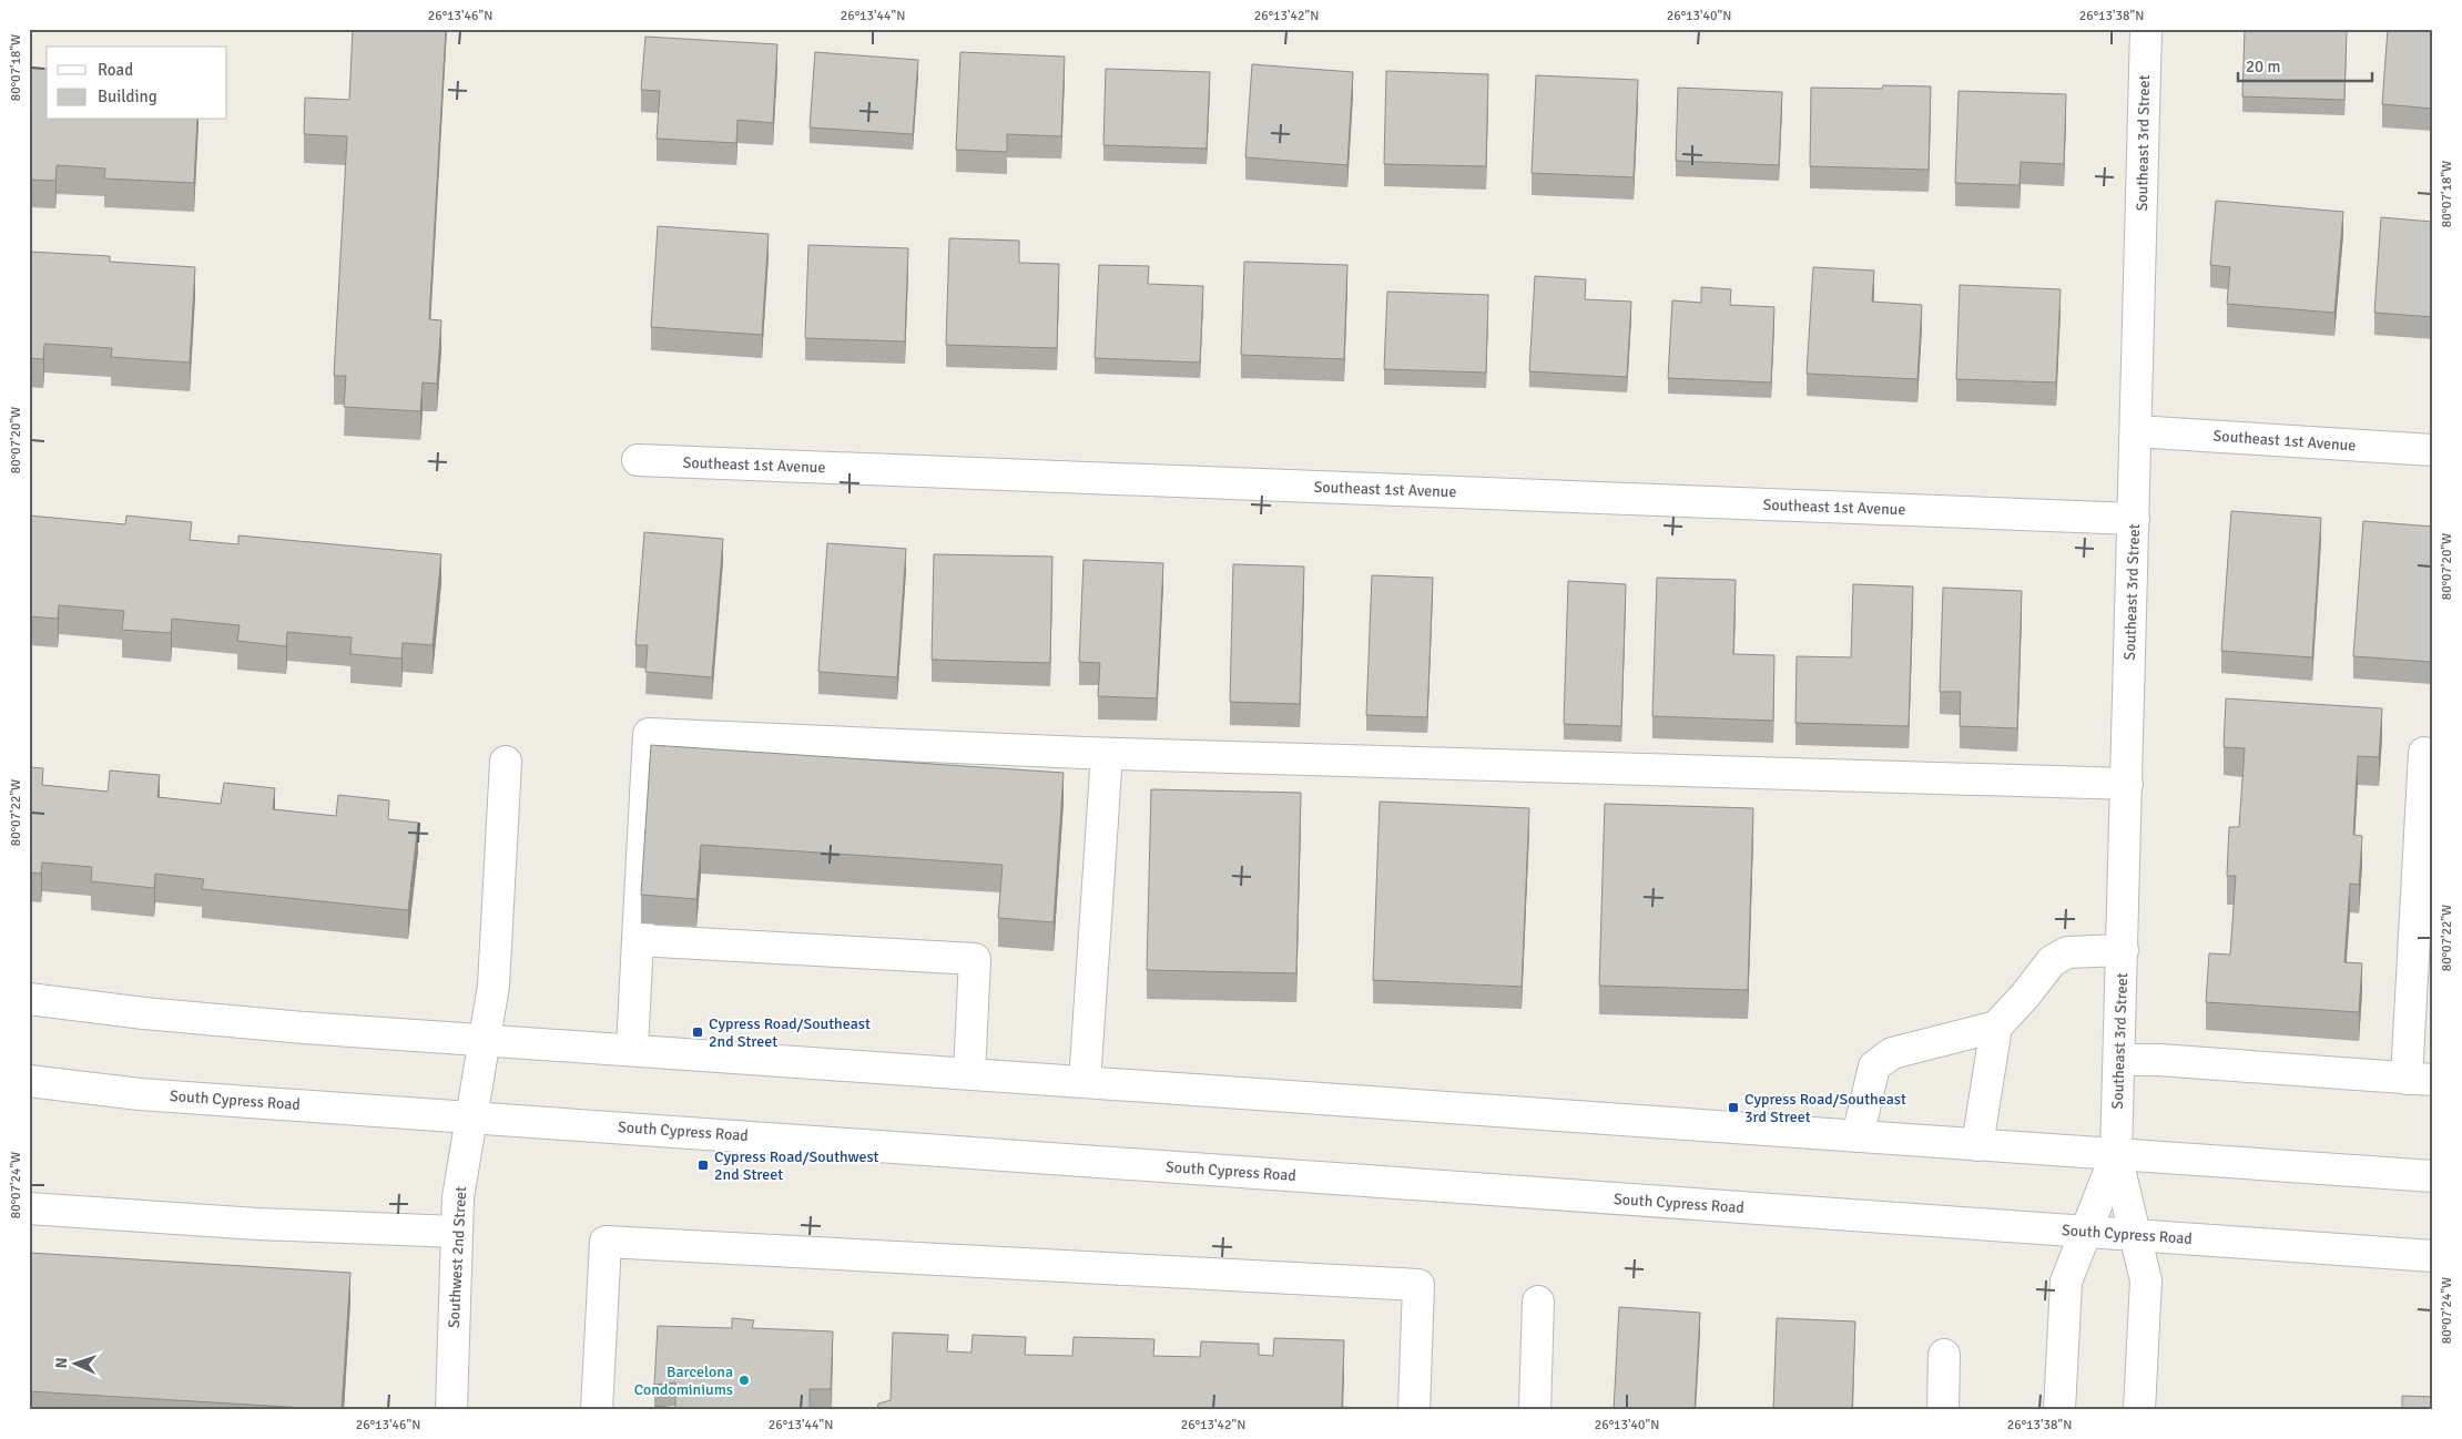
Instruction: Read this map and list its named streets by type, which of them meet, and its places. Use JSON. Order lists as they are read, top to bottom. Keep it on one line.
{"streets":{"street":["Southeast 3rd Street","Southeast 1st Avenue","South Cypress Road","Southwest 2nd Street"]},"crossings":[["Southeast 3rd Street","Southeast 1st Avenue"],["South Cypress Road","Southwest 2nd Street"]],"places":{"transit":["Cypress Road/Southeast 2nd Street","Cypress Road/Southeast 3rd Street","Cypress Road/Southwest 2nd Street"],"other":["Barcelona Condominiums"]},"legend":["Road","Building"],"scale_bar":"20 m","north":"left","coordinates":["26°13'46\"N","26°13'44\"N","26°13'42\"N","26°13'40\"N","26°13'38\"N","80°07'18\"W","80°07'20\"W","80°07'22\"W","80°07'24\"W"]}
